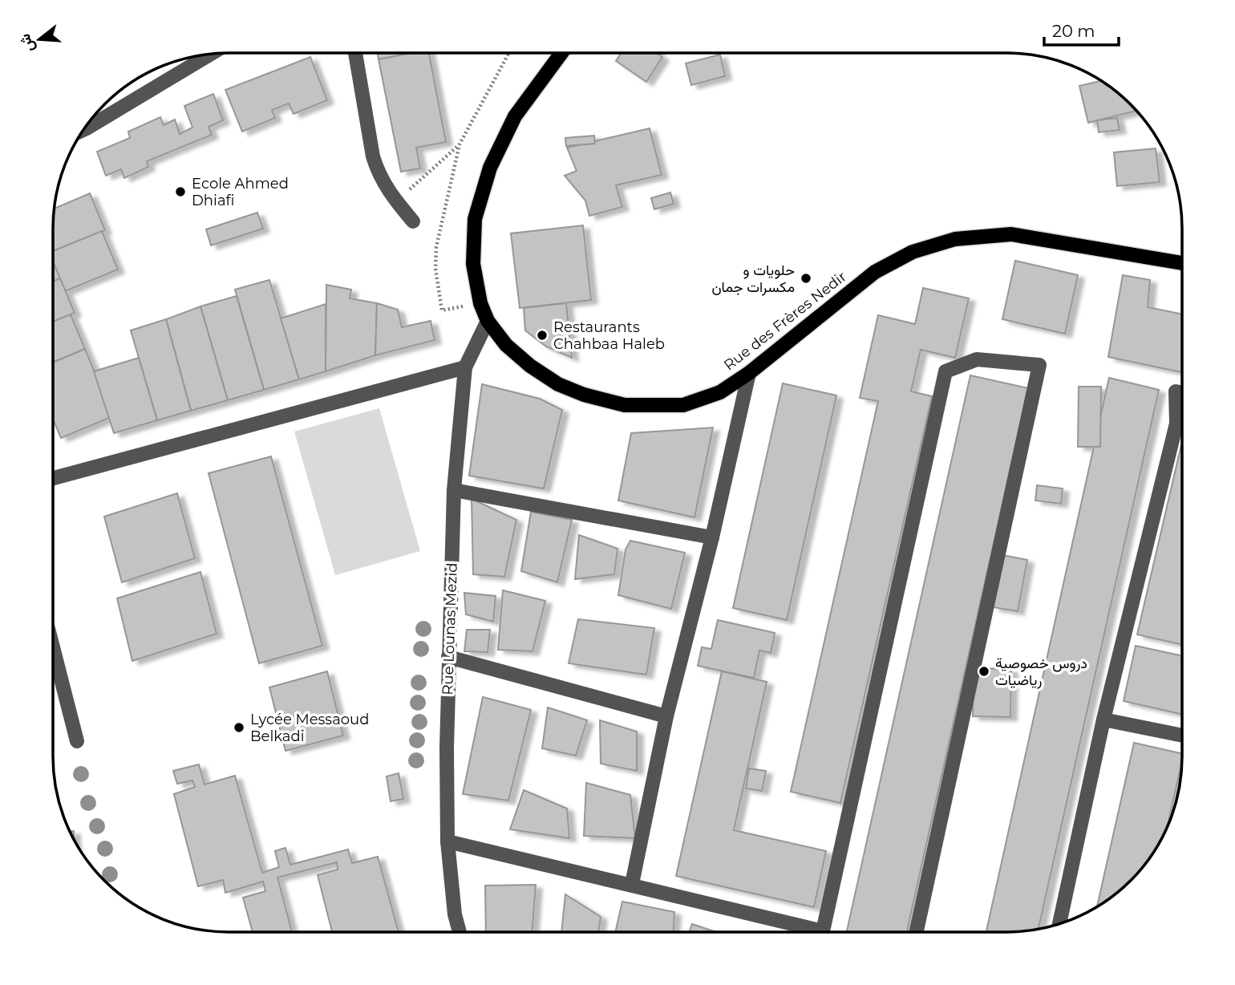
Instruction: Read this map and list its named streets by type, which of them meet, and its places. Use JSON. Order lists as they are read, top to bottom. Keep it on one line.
{"streets":{"main road":["Rue des Frères Nedir"],"street":["Rue Lounas Mezid"]},"crossings":[["Rue des Frères Nedir","Rue Lounas Mezid"]],"places":["Ecole Ahmed Dhiafi","حلويات و مكسرات جمان","Restaurants Chahbaa Haleb","دروس خصوصية رياضيات","Lycée Messaoud Belkadi"],"scale_bar":"20 m","north":"left"}
